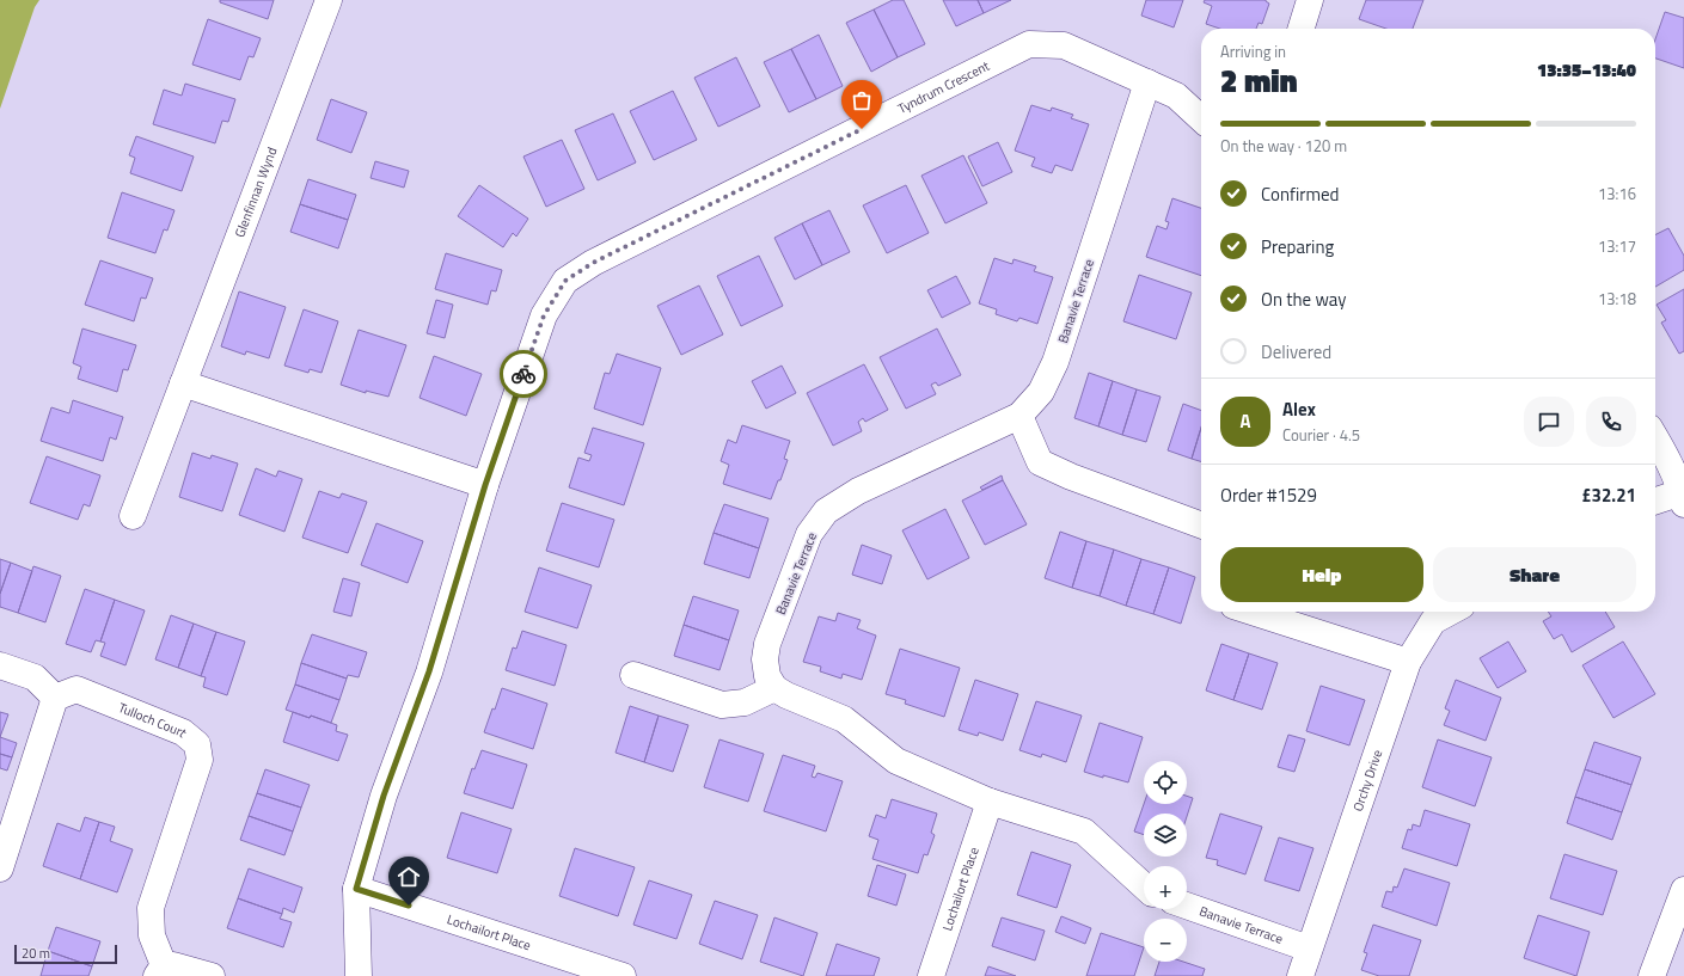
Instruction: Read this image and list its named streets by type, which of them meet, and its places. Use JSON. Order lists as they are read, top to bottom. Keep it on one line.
{"streets":{"street":["Tyndrum Crescent","Glenfinnan Wynd","Banavie Terrace","Tulloch Court","Orchy Drive","Lochailort Place"]},"crossings":[["Tyndrum Crescent","Banavie Terrace"],["Tyndrum Crescent","Lochailort Place"],["Banavie Terrace","Orchy Drive"]],"scale_bar":"20 m","page":{"heading":["2 min","Arriving in","13:35–13:40"],"panel":["Alex","Courier · 4.5","Order #1529","£32.21"],"bar":"On the way · 120 m","list":[["Confirmed","13:16"],["Preparing","13:17"],["On the way","13:18"],"Delivered"],"round":"A","buttons":["Help","Share"],"map_buttons":["+","−"],"scale":"20 m"}}
